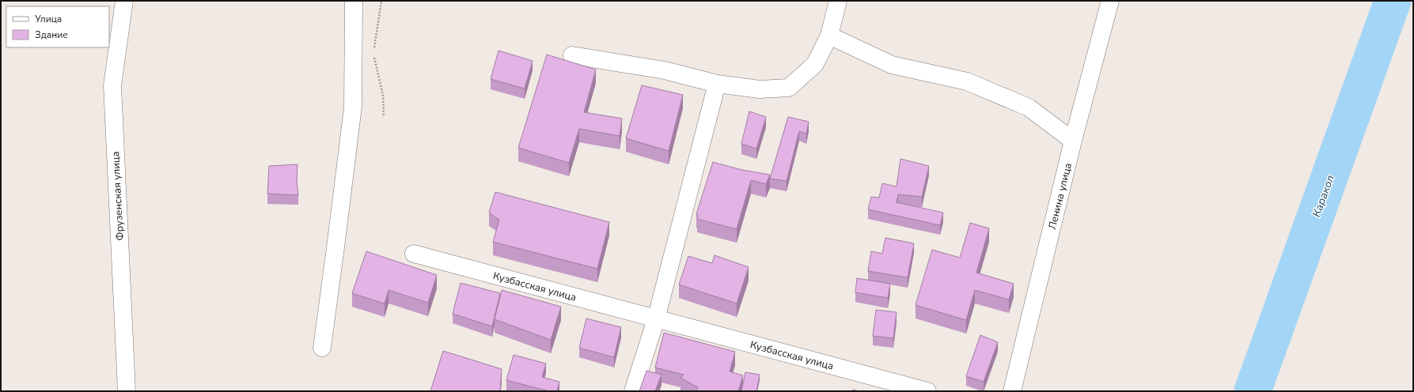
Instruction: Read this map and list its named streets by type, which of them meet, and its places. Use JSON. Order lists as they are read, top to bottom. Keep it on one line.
{"streets":{"street":["Фрузенская улица","Ленина улица","Кузбасская улица"]},"water":["Каракол"],"legend":["Улица","Здание"]}
